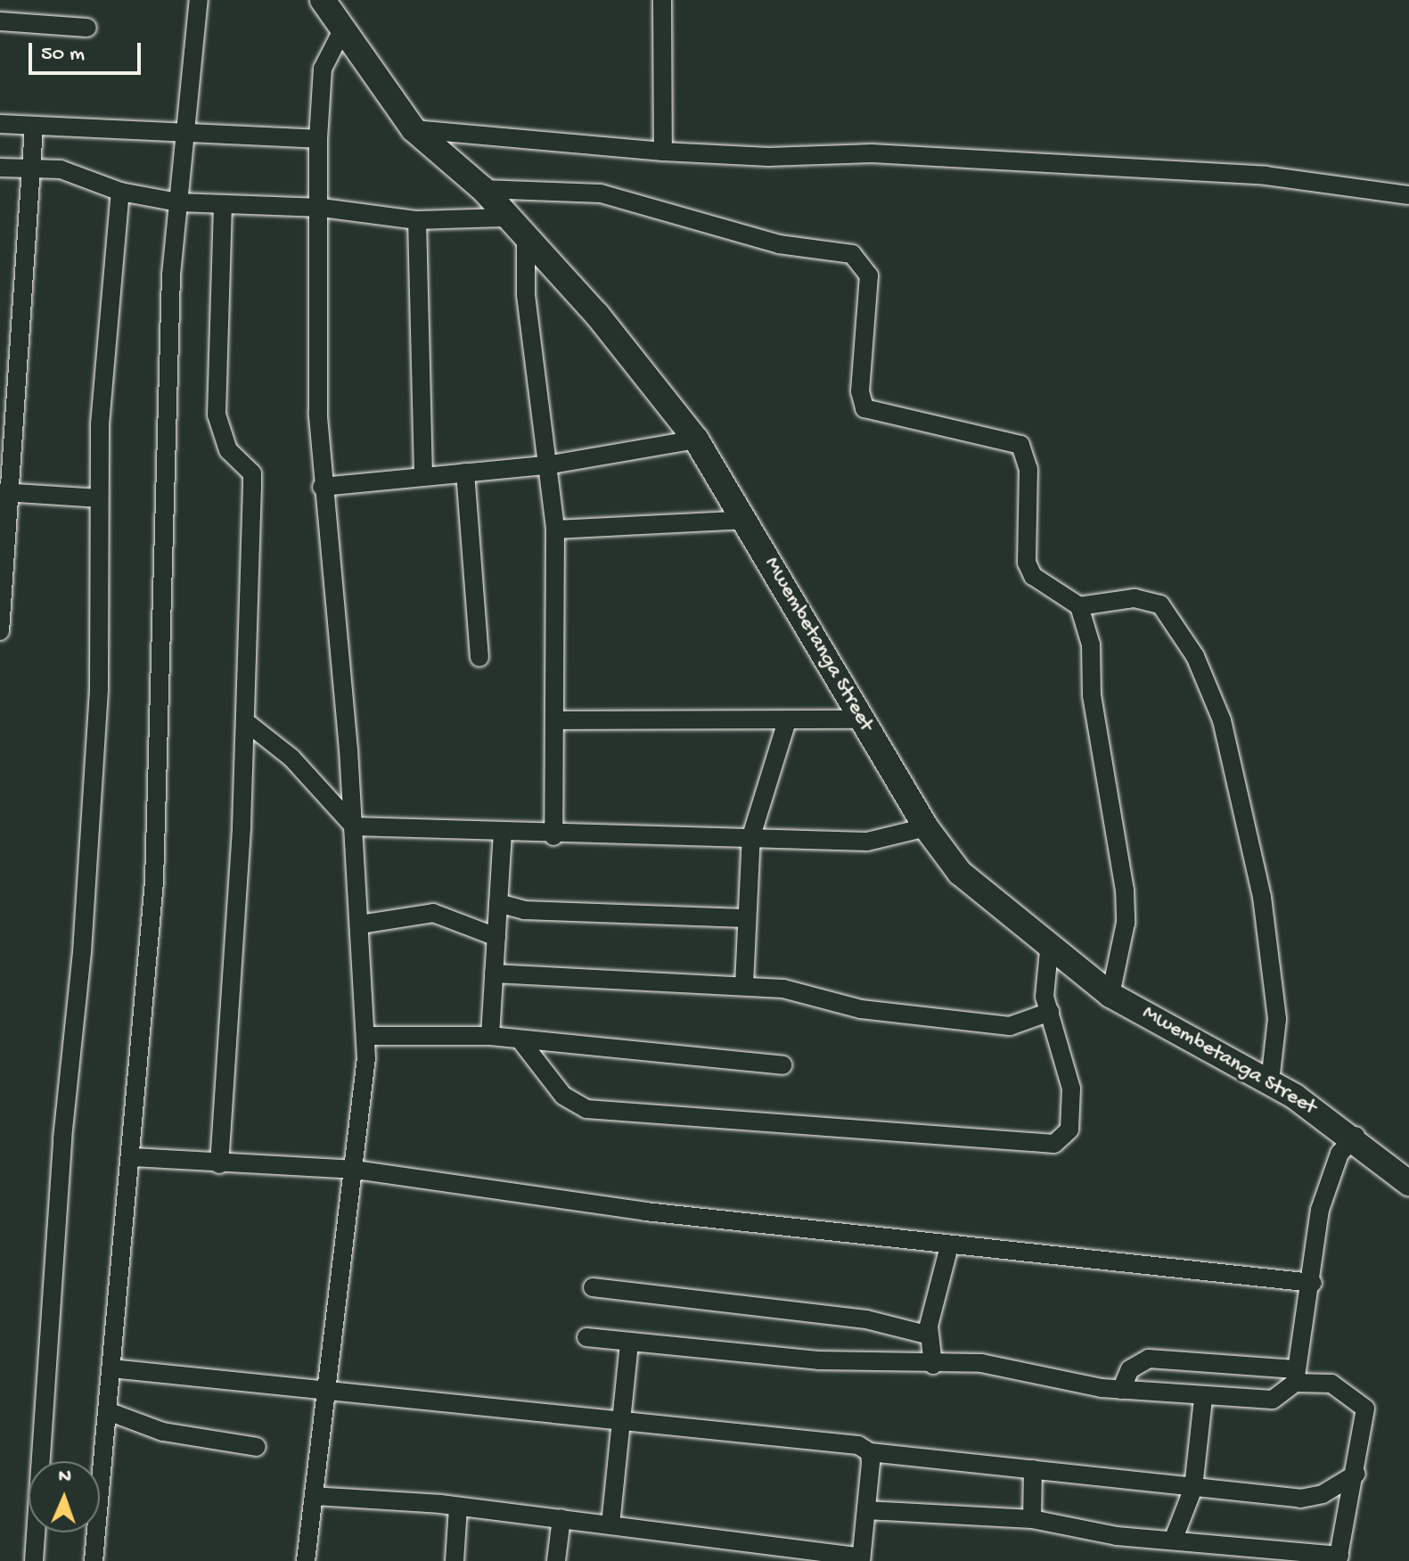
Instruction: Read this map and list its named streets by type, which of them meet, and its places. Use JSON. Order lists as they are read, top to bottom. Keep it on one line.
{"streets":{"street":["Mwembetanga Street"]},"scale_bar":"50 m","north":"top"}
